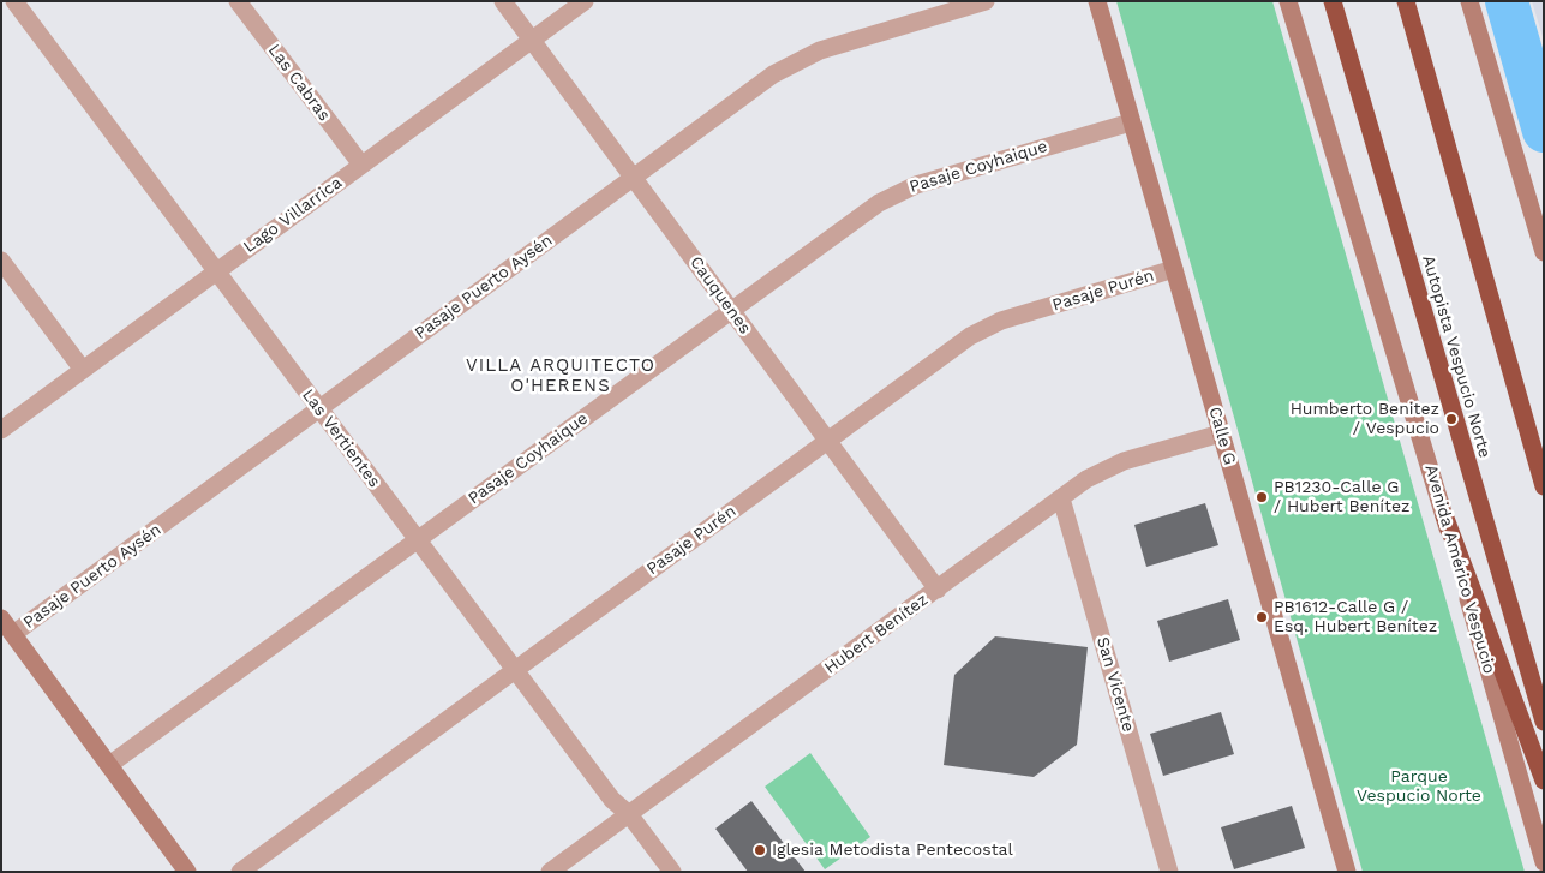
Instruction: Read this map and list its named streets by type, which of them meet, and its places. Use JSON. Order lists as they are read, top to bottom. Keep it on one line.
{"streets":{"highway":["Autopista Vespucio Norte"],"main road":["Calle G","Avenida Américo Vespucio"],"street":["Las Cabras","Pasaje Coyhaique","Lago Villarrica","Pasaje Puerto Aysén","Pasaje Purén","Cauquenes","Las Vertientes","Hubert Benítez","San Vicente"]},"crossings":[["Las Cabras","Lago Villarrica"],["Pasaje Coyhaique","Cauquenes"],["Pasaje Coyhaique","Calle G"],["Pasaje Coyhaique","Las Vertientes"],["Lago Villarrica","Cauquenes"],["Lago Villarrica","Las Vertientes"],["Pasaje Puerto Aysén","Cauquenes"],["Pasaje Puerto Aysén","Las Vertientes"],["Pasaje Purén","Cauquenes"],["Pasaje Purén","Calle G"],["Pasaje Purén","Las Vertientes"],["Cauquenes","Hubert Benítez"],["Calle G","Hubert Benítez"],["Las Vertientes","Hubert Benítez"],["Hubert Benítez","San Vicente"]],"districts":["VILLA ARQUITECTO O'HERENS"],"parks":["Parque Vespucio Norte"],"places":["Humberto Benitez / Vespucio","PB1230-Calle G / Hubert Benítez","PB1612-Calle G / Esq. Hubert Benítez","Iglesia Metodista Pentecostal"]}
